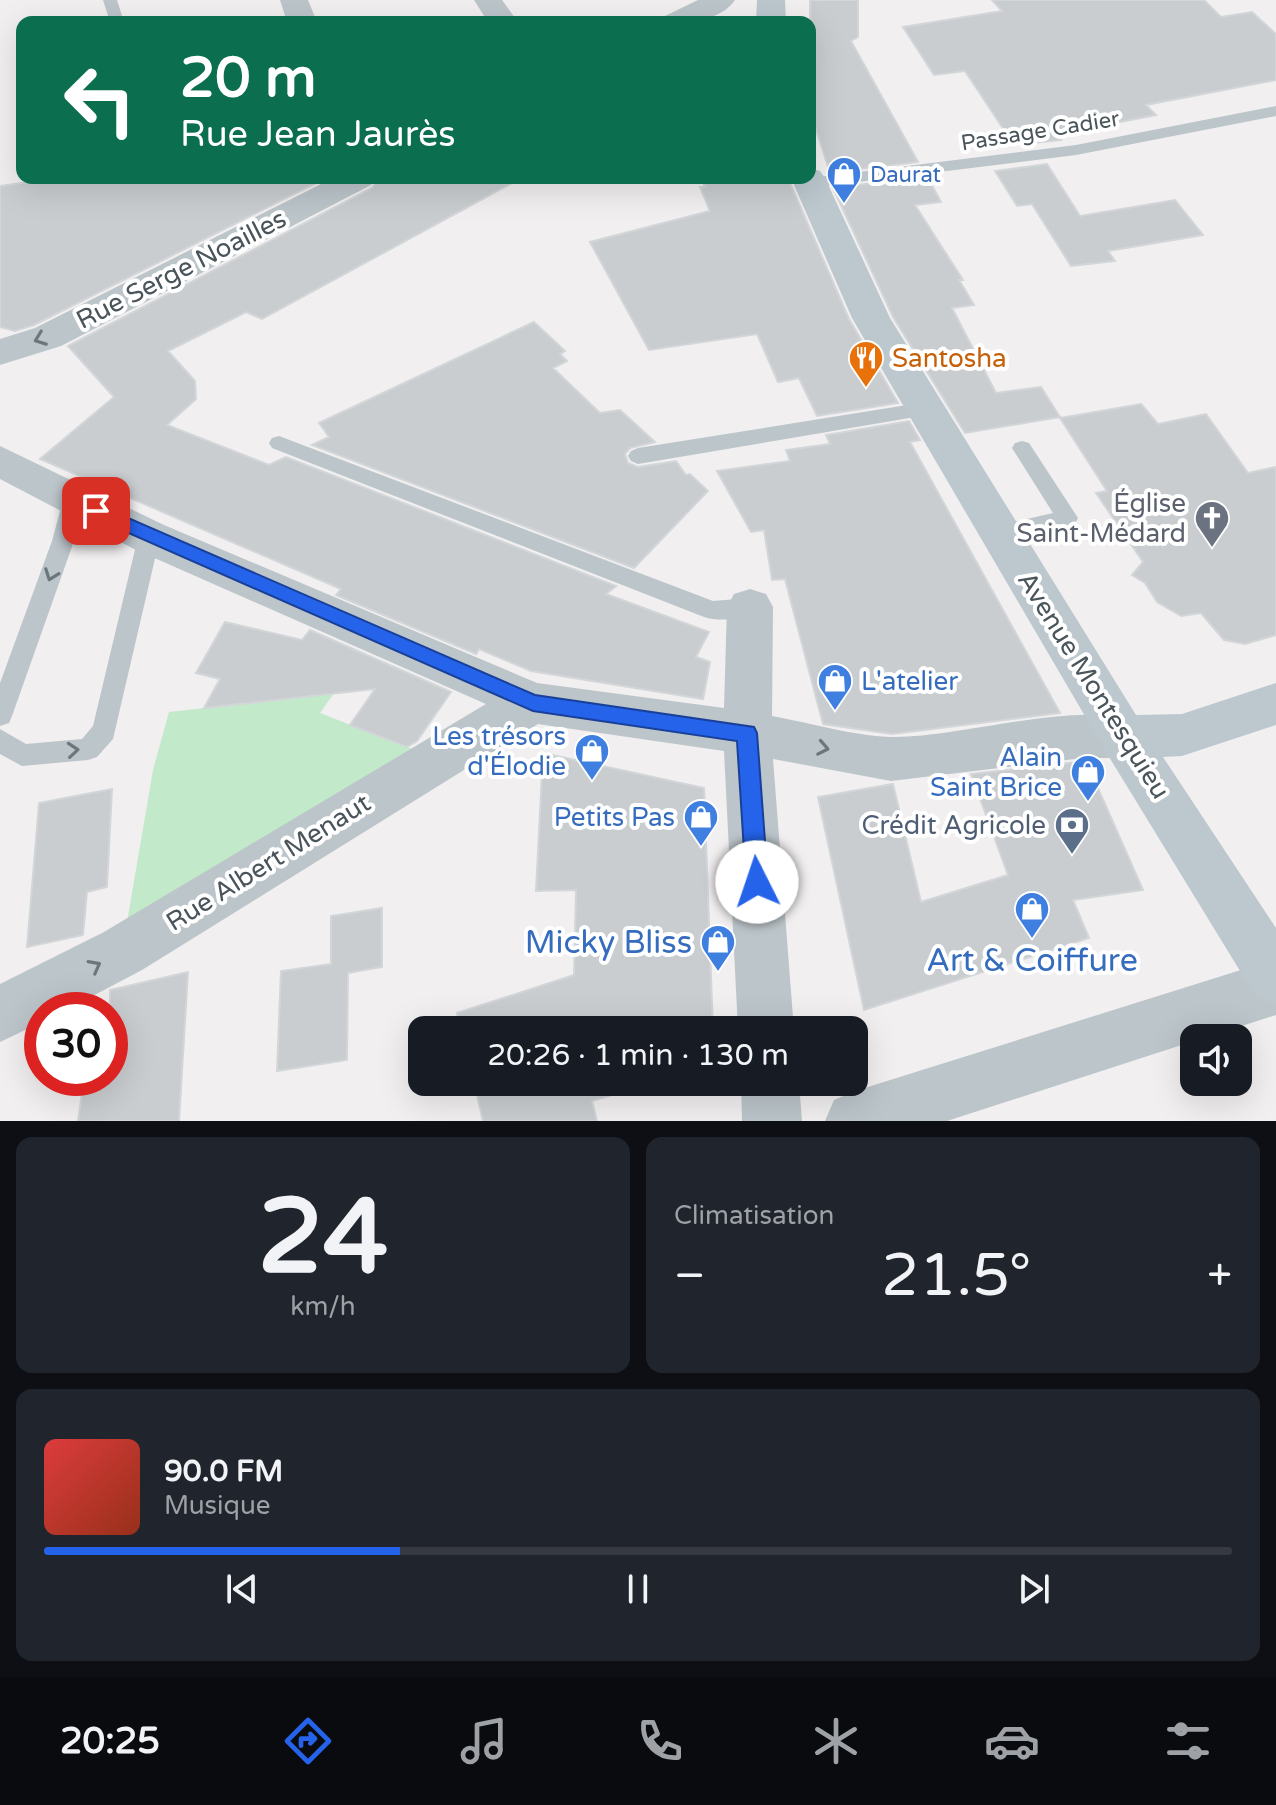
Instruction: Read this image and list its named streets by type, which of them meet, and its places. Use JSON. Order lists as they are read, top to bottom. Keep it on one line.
{"streets":{"main road":["Avenue Montesquieu"],"street":["Rue Serge Noailles","Rue Albert Menaut"],"lane":["Passage Cadier"]},"one_way":["Rue Serge Noailles","Rue Albert Menaut"],"places":{"shop":["Daurat","L'atelier","Les trésors d'Élodie","Alain Saint Brice","Petits Pas","Art & Coiffure","Micky Bliss"],"restaurant":["Santosha"],"church":["Église Saint-Médard"],"bank":["Crédit Agricole"]},"page":{"turn":["20 m","Rue Jean Jaurès"],"limit":"30","trip":"20:26 · 1 min · 130 m","tile":[["24","km/h"],"Climatisation"],"heat":["−","21.5°","+"],"song":["90.0 FM","Musique"],"tabs":"20:25"}}
